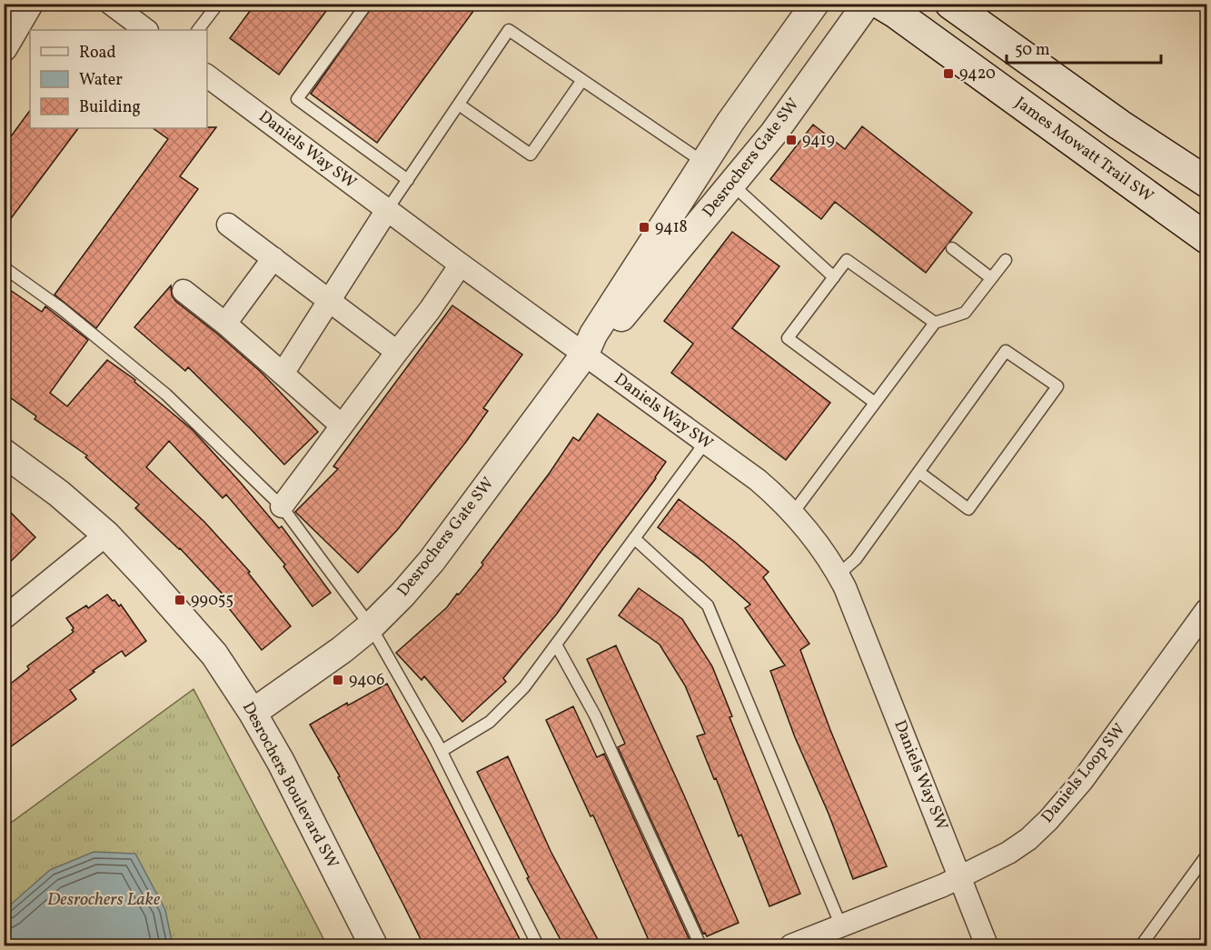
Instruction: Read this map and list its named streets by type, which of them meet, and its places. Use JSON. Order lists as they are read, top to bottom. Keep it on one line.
{"streets":{"main road":["James Mowatt Trail SW"],"street":["Daniels Way SW","Desrochers Gate SW","Daniels Loop SW","Desrochers Boulevard SW"]},"crossings":[["Daniels Way SW","Desrochers Gate SW"],["Daniels Way SW","Daniels Loop SW"],["Desrochers Gate SW","Desrochers Boulevard SW"]],"water":["Desrochers Lake"],"places":{"transit":["9420","9419","9418","99055","9406"]},"legend":["Road","Water","Building"],"scale_bar":"50 m"}
